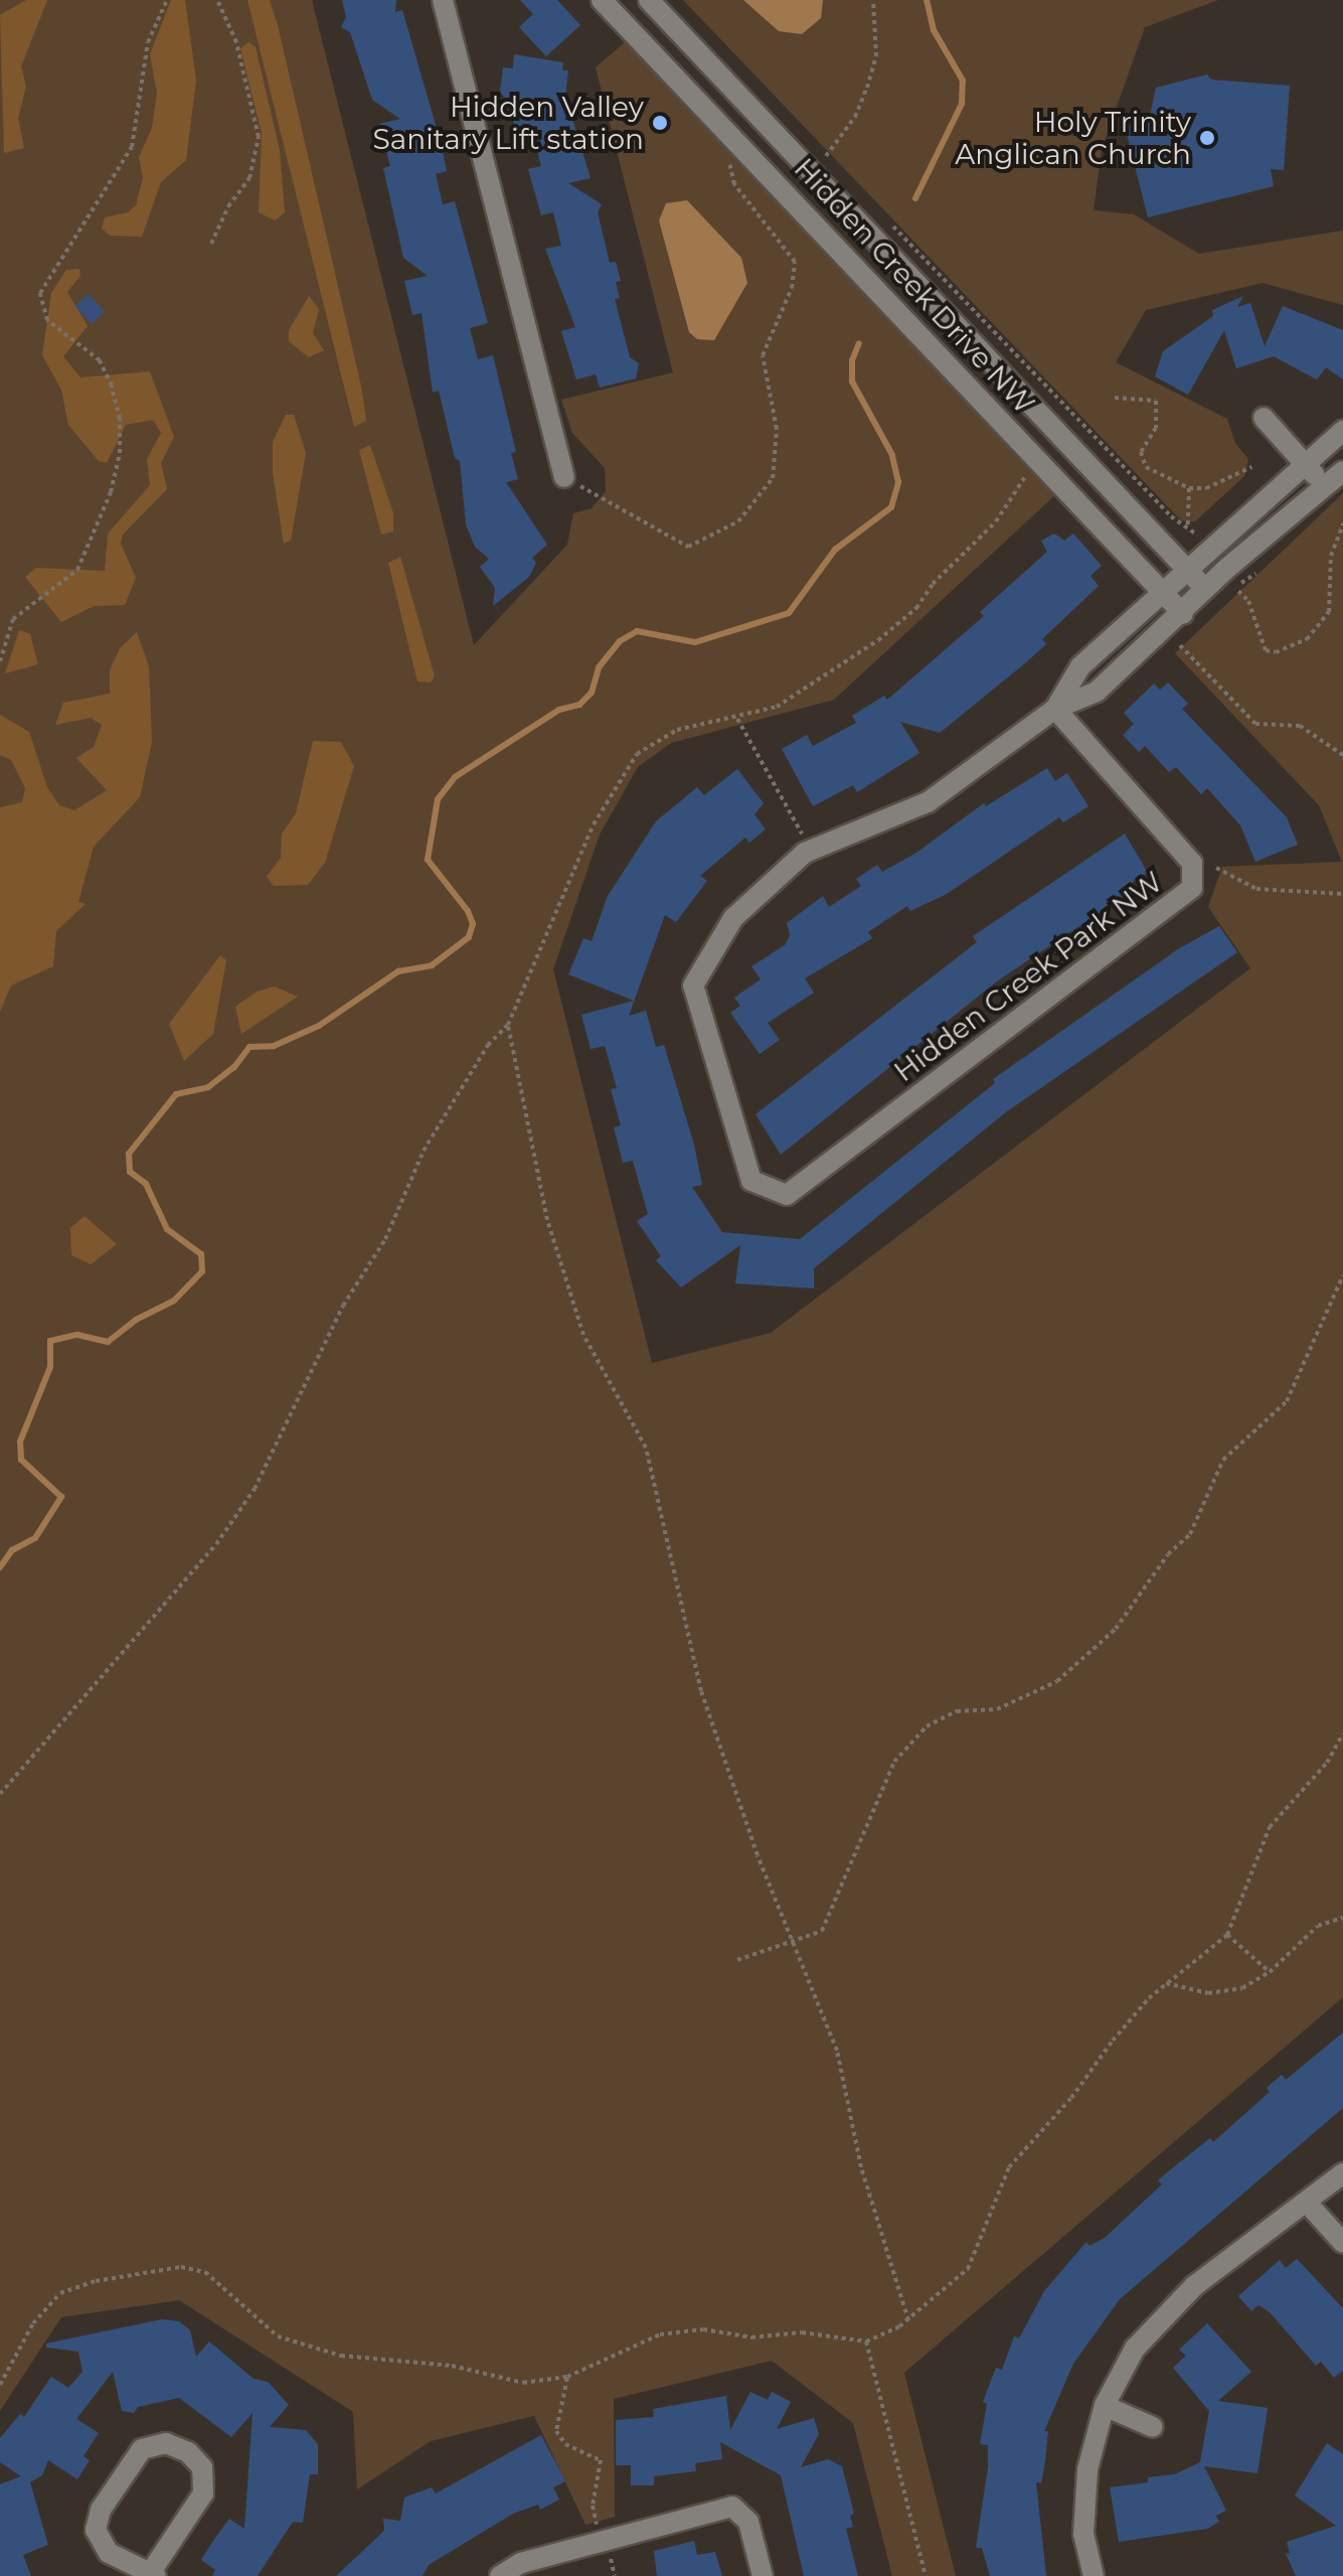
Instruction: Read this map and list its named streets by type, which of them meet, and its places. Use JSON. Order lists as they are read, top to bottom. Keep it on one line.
{"streets":{"street":["Hidden Creek Drive NW","Hidden Creek Park NW"]},"places":["Hidden Valley Sanitary Lift station","Holy Trinity Anglican Church"]}
